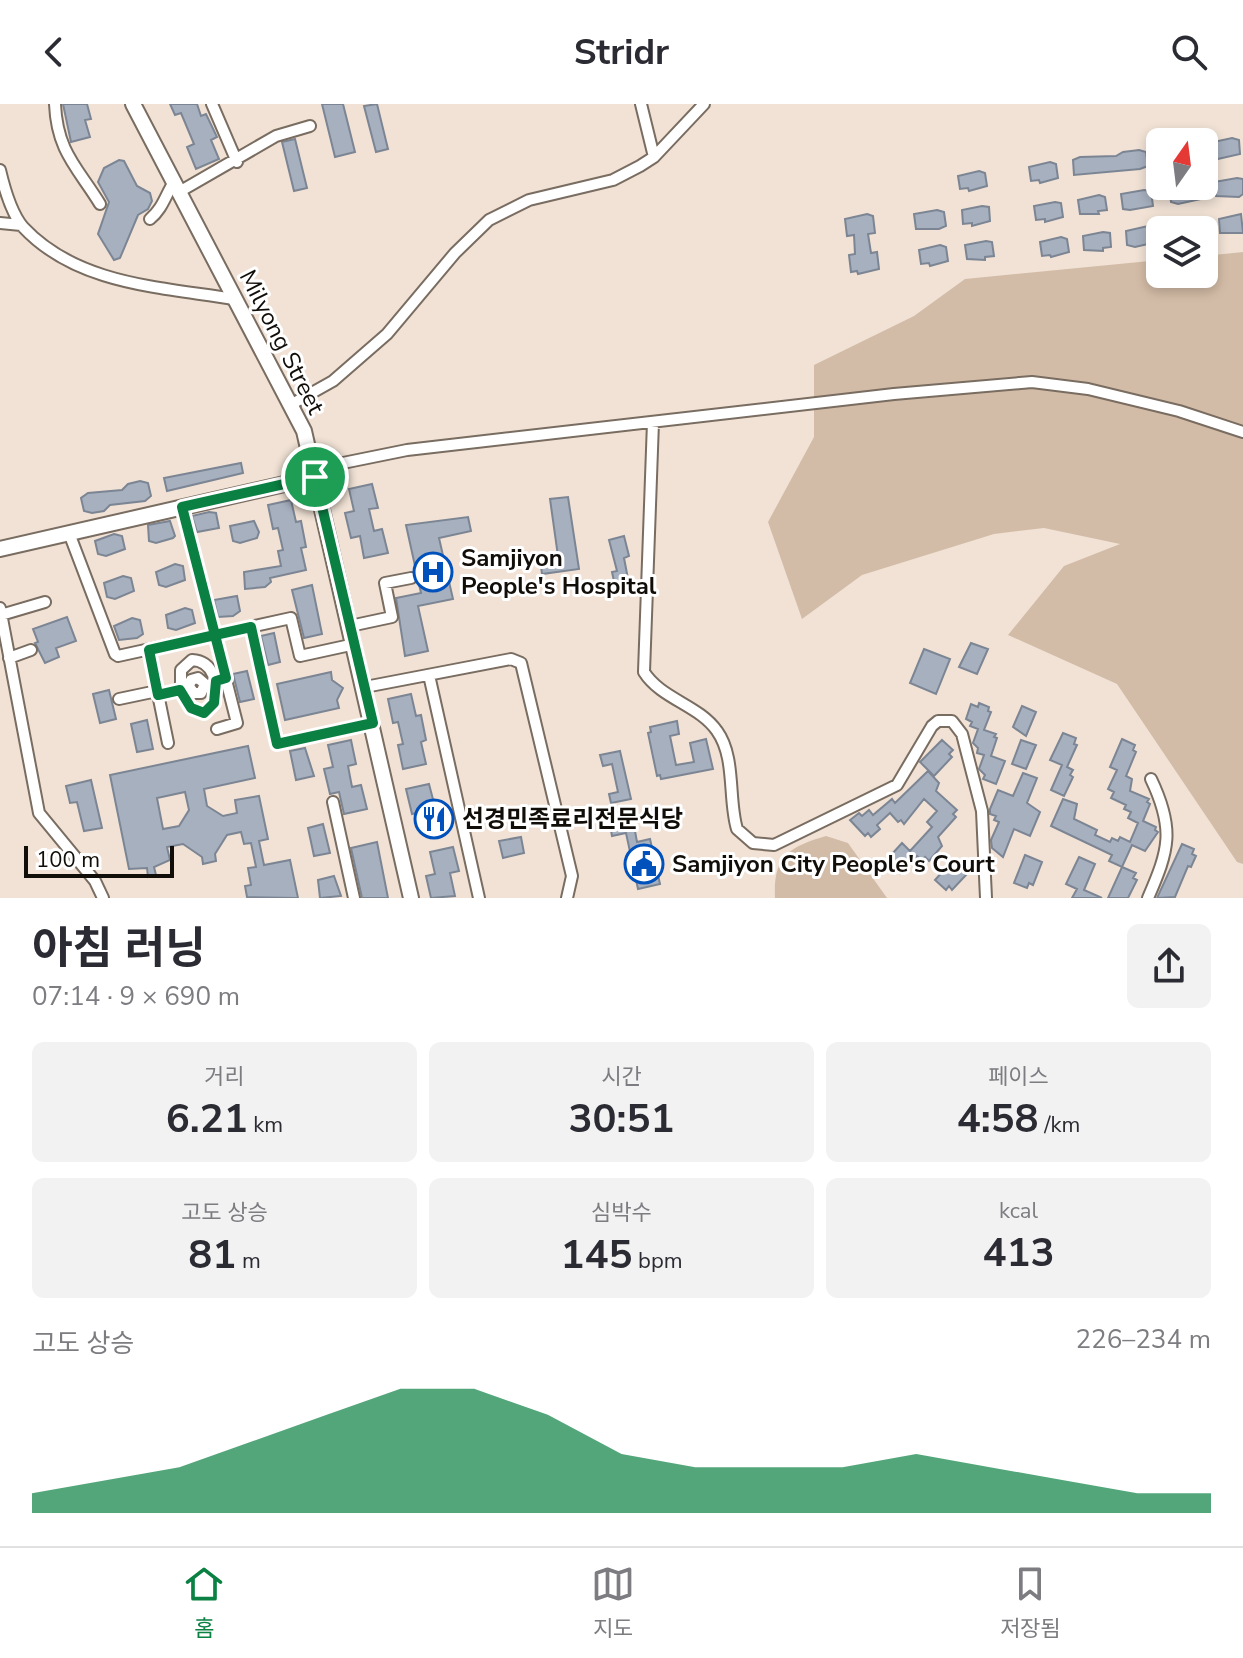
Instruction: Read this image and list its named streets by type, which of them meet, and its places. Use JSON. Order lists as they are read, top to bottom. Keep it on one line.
{"streets":{"main road":["Milyong Street"]},"places":{"hospital":["Samjiyon People's Hospital"],"restaurant":["선경민족료리전문식당"],"public building":["Samjiyon City People's Court"]},"scale_bar":"100 m","north":"top","page":{"header":"Stridr","scale":"100 m","heading":["아침 러닝","07:14 · 9 × 690 m"],"stats":[["거리","6.21 km"],["시간","30:51"],["페이스","4:58 /km"],["고도 상승","81 m"],["심박수","145 bpm"],["kcal","413"]],"chart":["고도 상승","226–234 m"],"tabs":["홈","지도","저장됨"]}}
